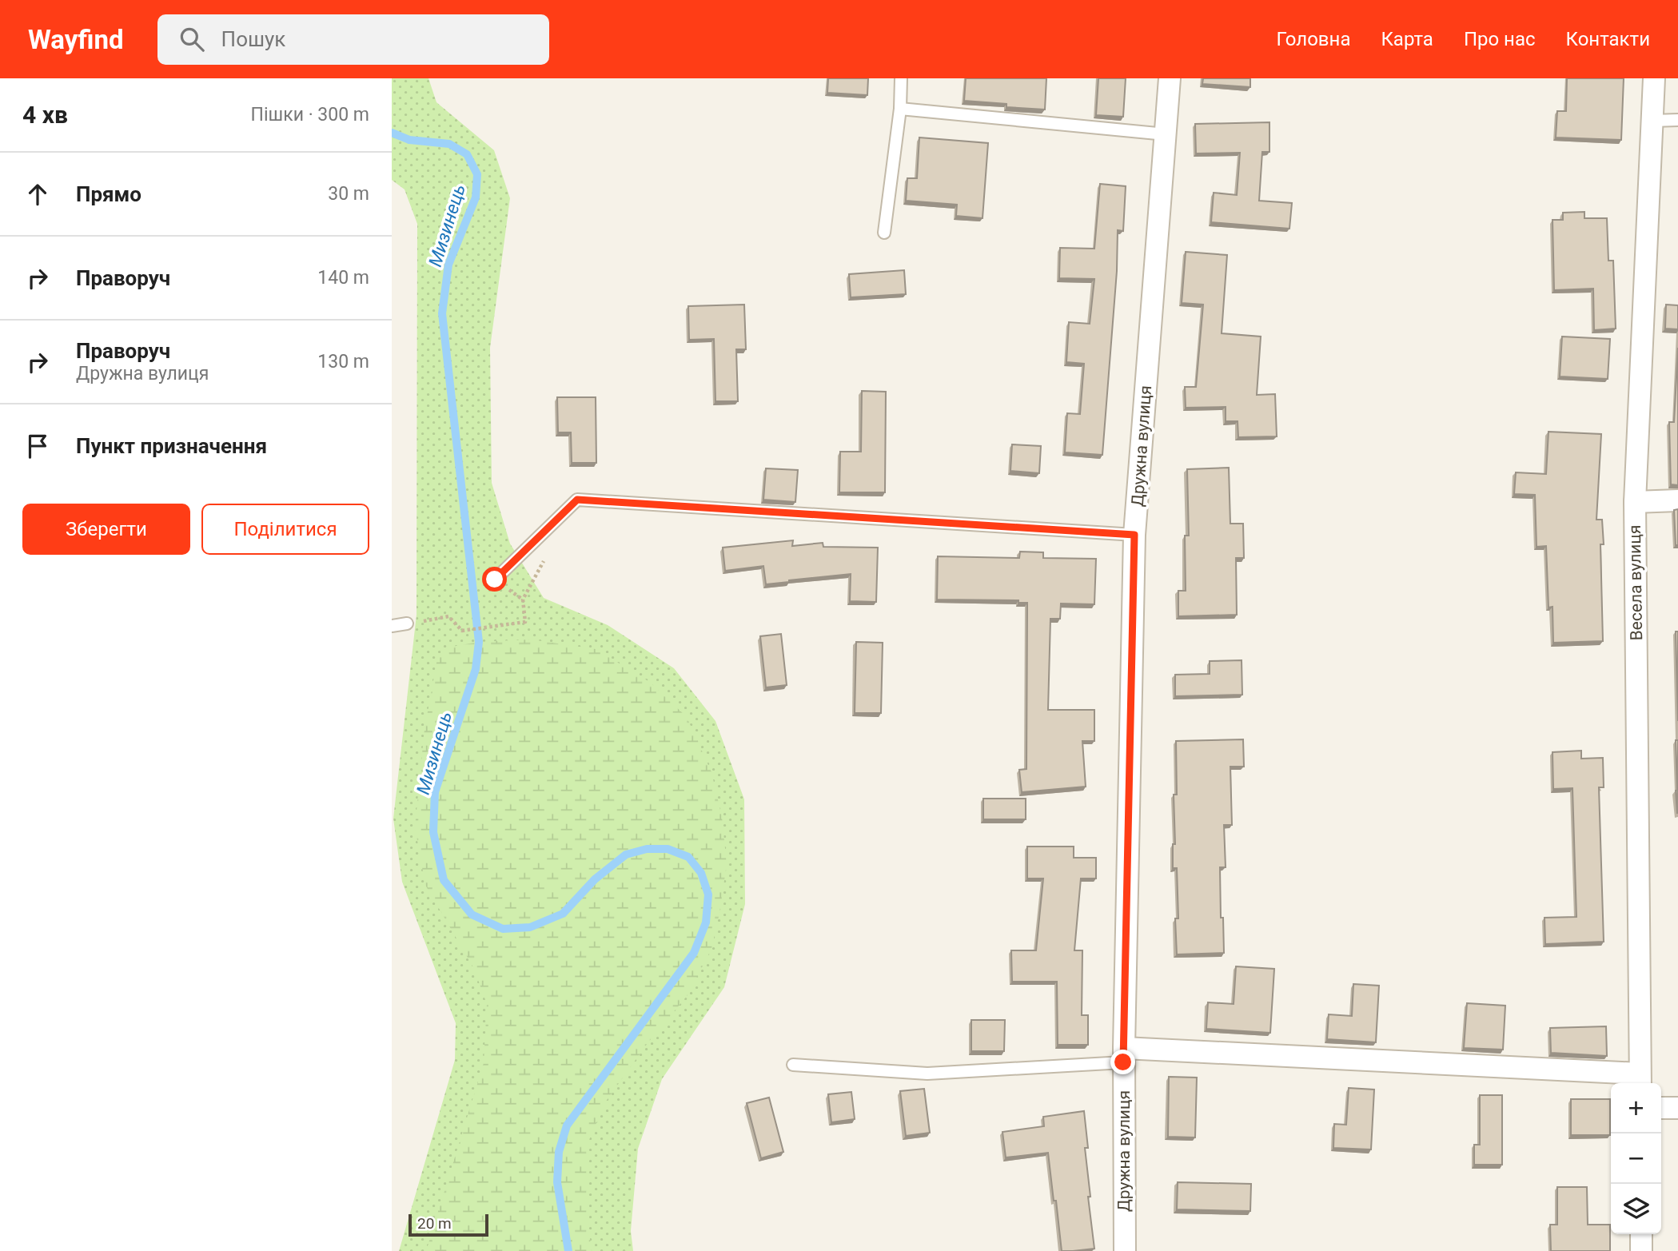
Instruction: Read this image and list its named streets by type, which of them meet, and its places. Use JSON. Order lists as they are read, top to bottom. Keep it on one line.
{"streets":{"street":["Дружна вулиця","Весела вулиця"]},"water":["Мизинець"],"scale_bar":"20 m","page":{"header":"Wayfind","search":"Пошук","nav":["Головна","Карта","Про нас","Контакти"],"heading":["4 хв","Пішки · 300 m"],"list":[["Прямо","30 m"],["Праворуч","140 m"],["Праворуч","Дружна вулиця","130 m"],"Пункт призначення"],"buttons":["Зберегти","Поділитися"],"map_buttons":["+","−"],"scale":"20 m"}}
